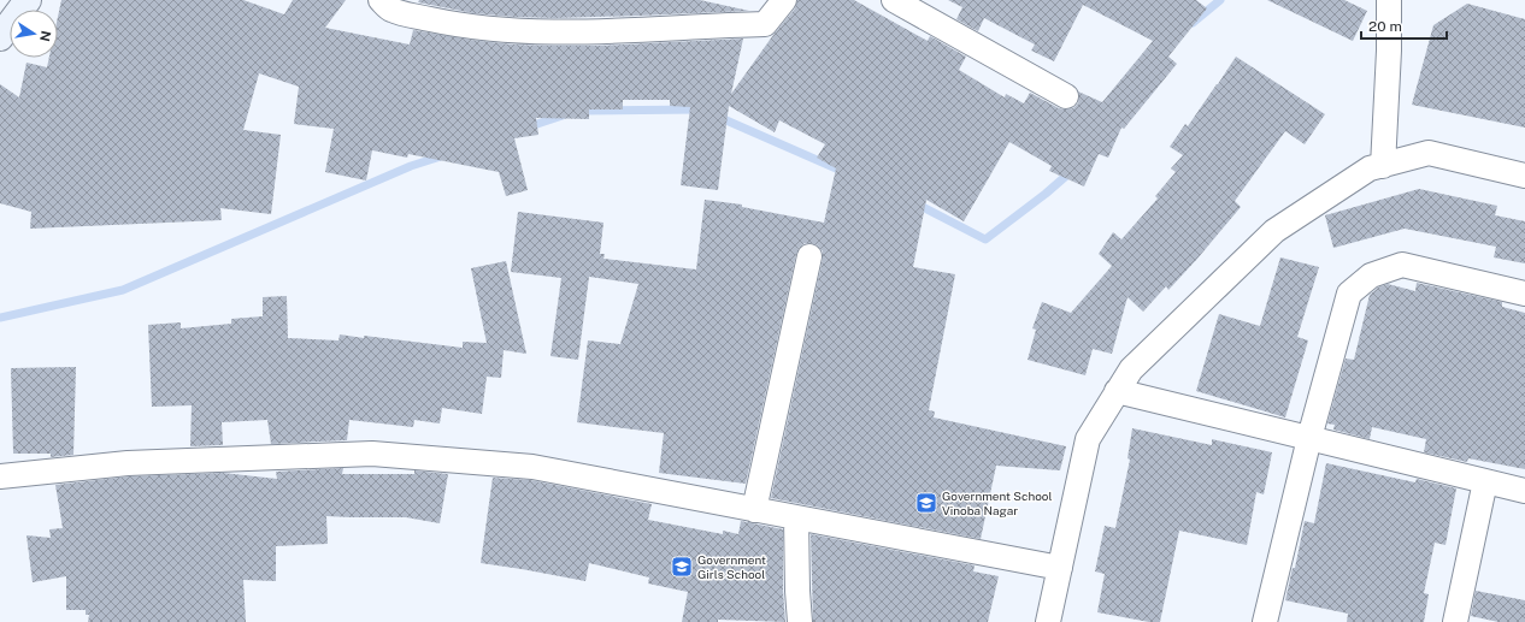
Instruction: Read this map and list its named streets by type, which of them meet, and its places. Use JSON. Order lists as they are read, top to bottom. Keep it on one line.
{"places":{"school or university":["Government School Vinoba Nagar","Government Girls School"]},"scale_bar":"20 m","north":"right"}
